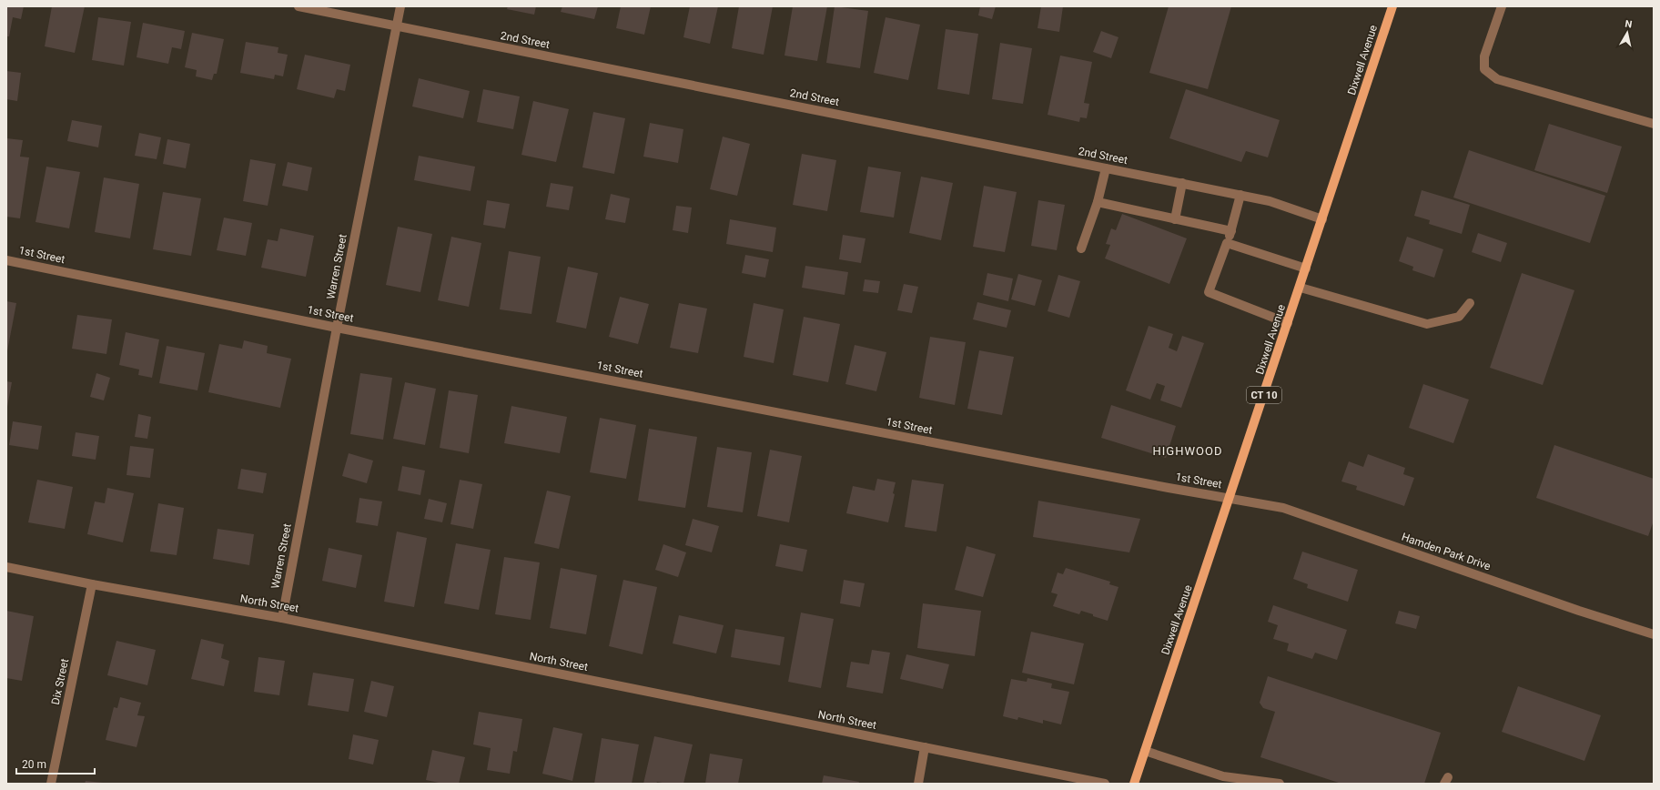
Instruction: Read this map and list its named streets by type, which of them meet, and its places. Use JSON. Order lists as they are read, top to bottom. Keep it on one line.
{"streets":{"main road":["Dixwell Avenue","CT 10"],"street":["2nd Street","1st Street","Warren Street","Hamden Park Drive","North Street","Dix Street"]},"crossings":[["2nd Street","Dixwell Avenue"],["2nd Street","Warren Street"],["Dixwell Avenue","1st Street"],["Dixwell Avenue","Hamden Park Drive"],["1st Street","Warren Street"],["1st Street","Hamden Park Drive"],["Warren Street","North Street"],["North Street","Dix Street"]],"districts":["HIGHWOOD"],"scale_bar":"20 m","north":"top"}
